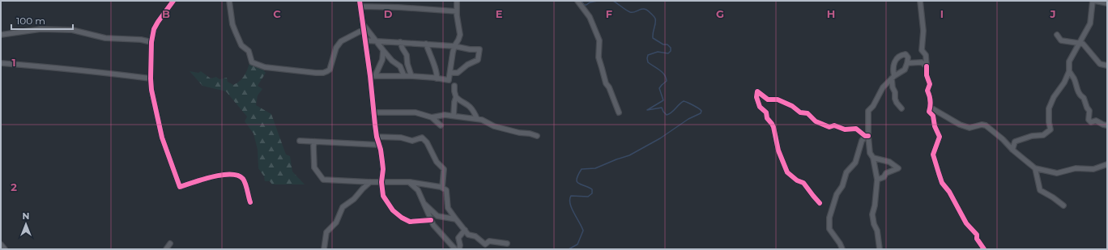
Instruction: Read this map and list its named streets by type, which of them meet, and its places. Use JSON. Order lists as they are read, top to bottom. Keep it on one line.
{"scale_bar":"100 m","north":"top","grid":{"columns":["B","C","D","E","F","G","H","I","J"],"rows":["1","2"]}}
